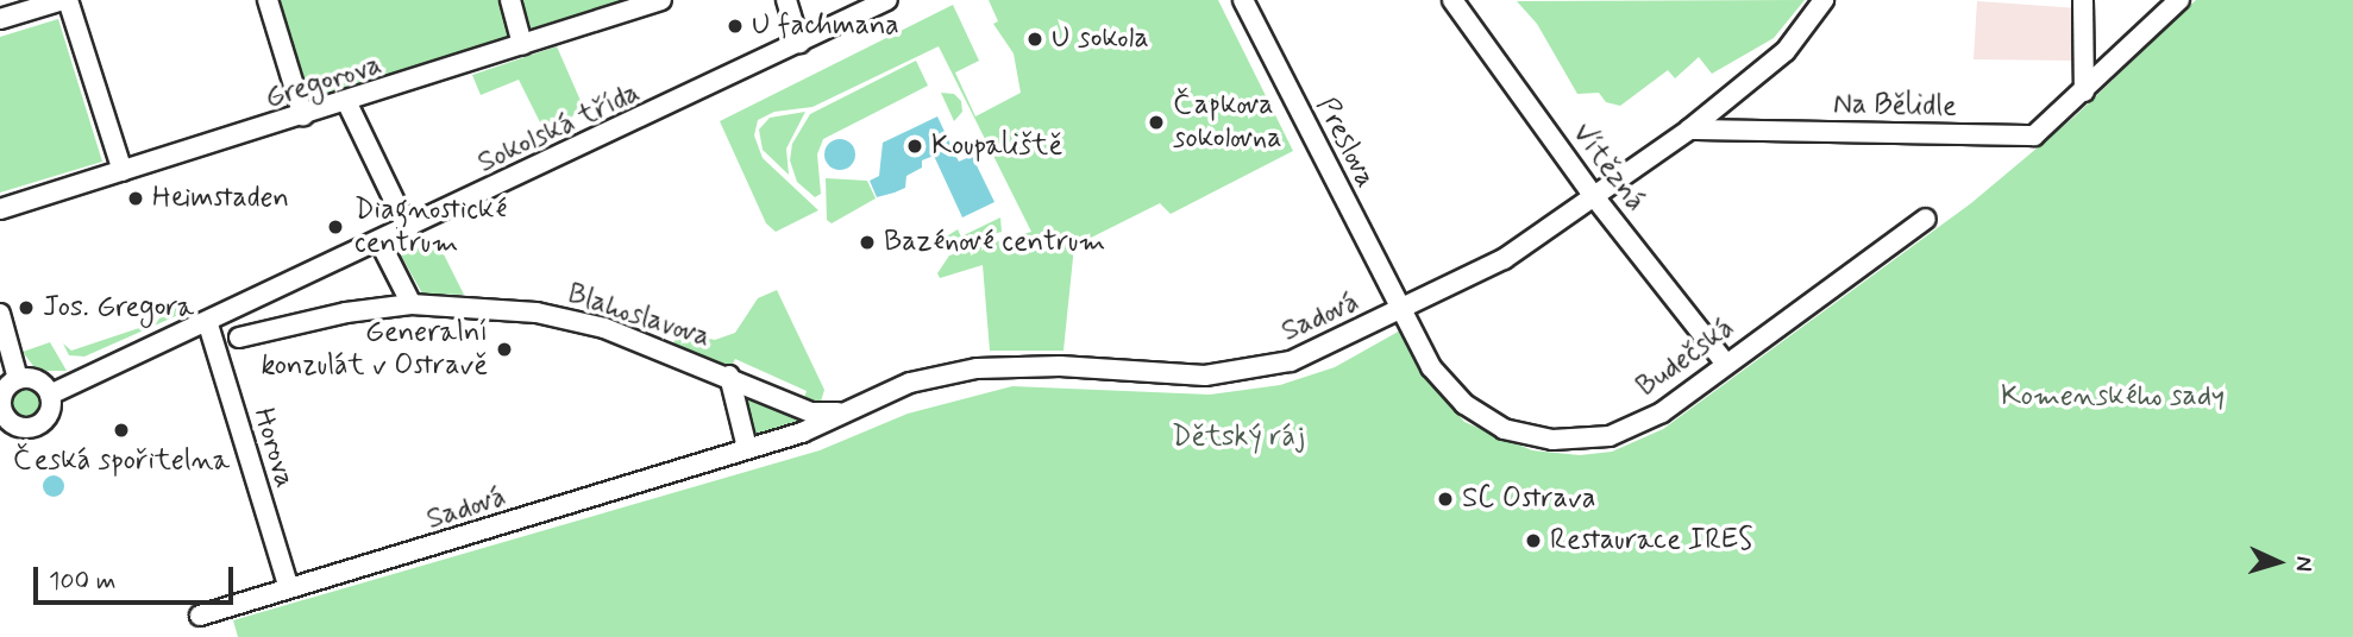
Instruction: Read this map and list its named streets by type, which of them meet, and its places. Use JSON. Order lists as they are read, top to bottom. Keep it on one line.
{"streets":{"street":["Gregorova","Na Bělidle","Sokolská třída","Preslova","Vítězná","Blahoslavova","Sadová","Budečská","Horova"]},"crossings":[["Na Bělidle","Sadová"],["Sokolská třída","Horova"],["Preslova","Sadová"],["Preslova","Budečská"],["Vítězná","Sadová"],["Vítězná","Budečská"],["Blahoslavova","Sadová"],["Sadová","Budečská"],["Sadová","Horova"]],"parks":["Komenského sady","Dětský ráj"],"places":["U fachmana","U sokola","Čapkova sokolovna","Koupaliště","Heimstaden","Diagnostické centrum","Bazénové centrum","Jos. Gregora","Generalní konzulát v Ostravě","Česká spořitelna","SC Ostrava","Restaurace IRES"],"scale_bar":"100 m","north":"right"}
